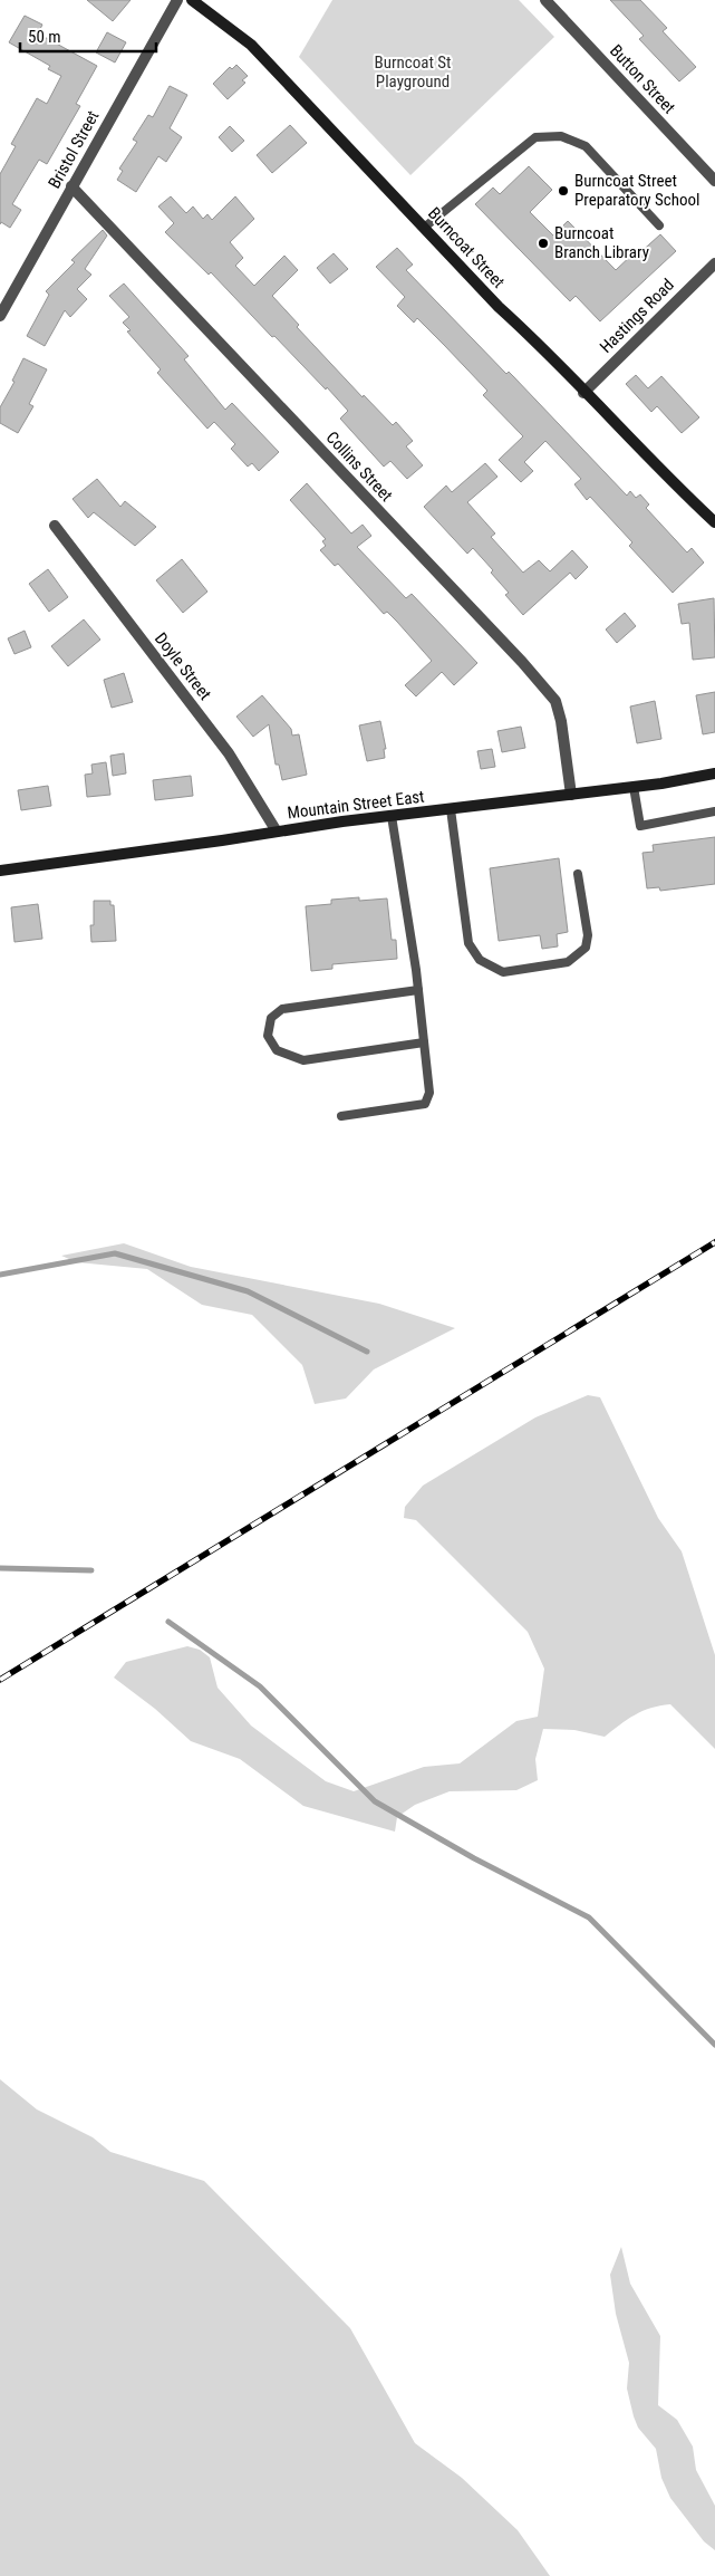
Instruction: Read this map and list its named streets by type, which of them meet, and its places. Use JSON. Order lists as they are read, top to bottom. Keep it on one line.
{"streets":{"main road":["Burncoat Street","Mountain Street East"],"street":["Button Street","Bristol Street","Hastings Road","Collins Street","Doyle Street"]},"crossings":[["Bristol Street","Collins Street"],["Burncoat Street","Hastings Road"],["Collins Street","Mountain Street East"],["Doyle Street","Mountain Street East"]],"parks":["Burncoat St Playground"],"places":["Burncoat Street Preparatory School","Burncoat Branch Library"],"scale_bar":"50 m"}
